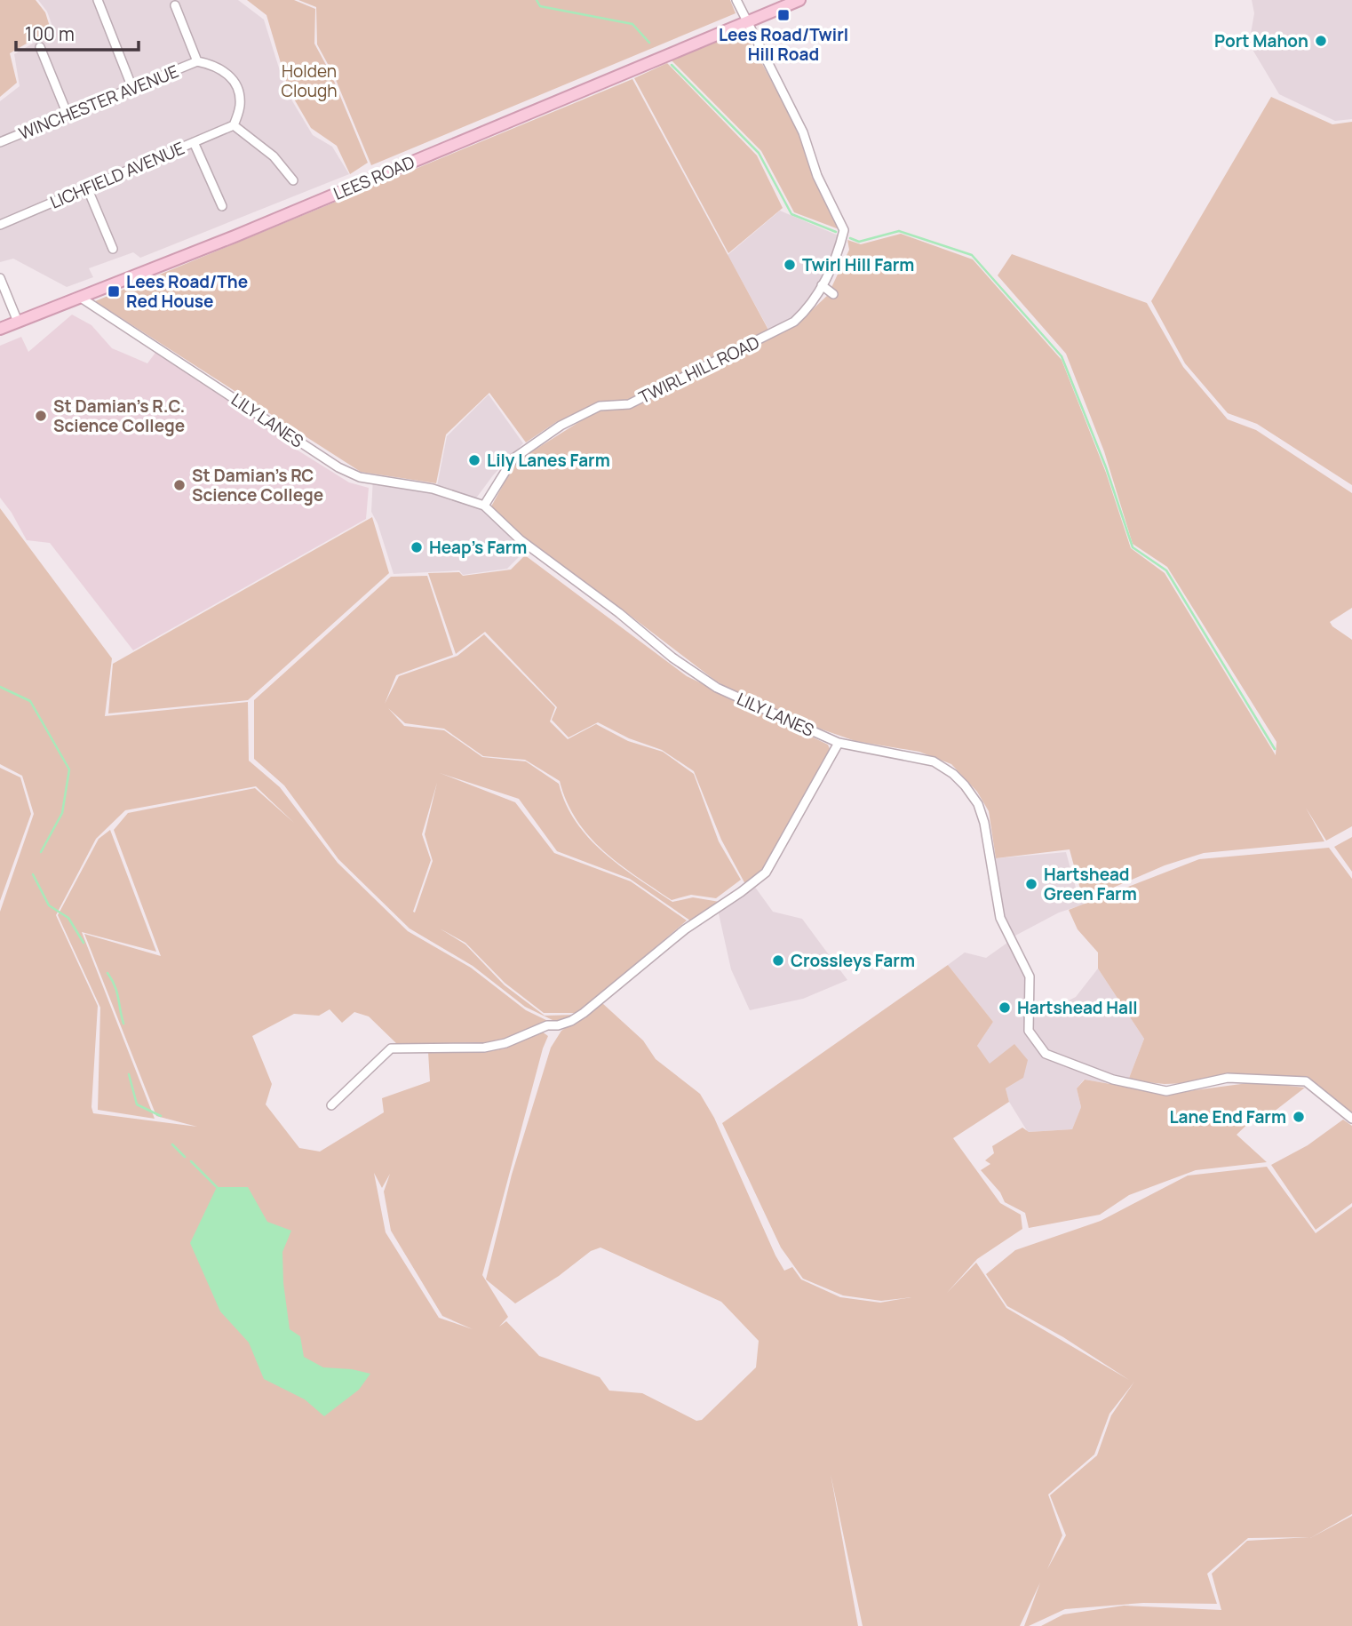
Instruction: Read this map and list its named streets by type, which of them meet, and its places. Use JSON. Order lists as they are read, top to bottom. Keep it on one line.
{"streets":{"main road":["LEES ROAD"],"street":["WINCHESTER AVENUE","LICHFIELD AVENUE","TWIRL HILL ROAD","LILY LANES"]},"crossings":[["LEES ROAD","TWIRL HILL ROAD"],["LEES ROAD","LILY LANES"],["TWIRL HILL ROAD","LILY LANES"]],"parks":["Holden Clough"],"places":{"transit":["Lees Road/Twirl Hill Road","Lees Road/The Red House"],"other":["Port Mahon","Twirl Hill Farm","St Damian's R.C. Science College","Lily Lanes Farm","St Damian's RC Science College","Heap's Farm","Hartshead Green Farm","Crossleys Farm","Hartshead Hall","Lane End Farm"]},"scale_bar":"100 m"}
